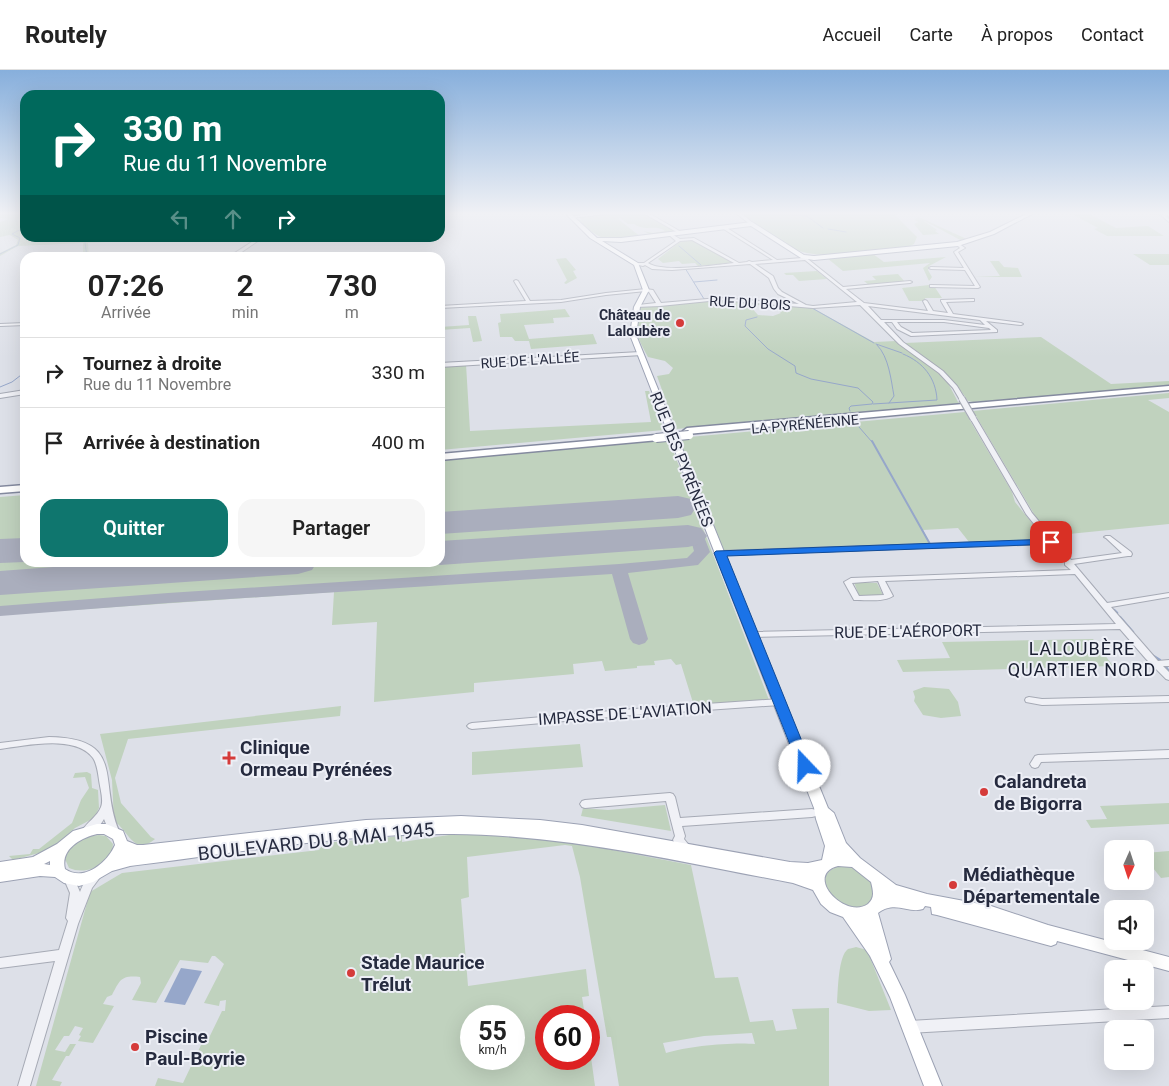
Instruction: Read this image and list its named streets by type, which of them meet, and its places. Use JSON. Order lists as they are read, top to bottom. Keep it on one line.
{"streets":{"highway":["LA PYRÉNÉENNE"],"main road":["RUE DES PYRÉNÉES","BOULEVARD DU 8 MAI 1945"],"street":["RUE DU BOIS","RUE DE L'ALLÉE","RUE DE L'AÉROPORT","IMPASSE DE L'AVIATION"]},"crossings":[["RUE DU BOIS","RUE DES PYRÉNÉES"],["RUE DE L'ALLÉE","RUE DES PYRÉNÉES"],["RUE DES PYRÉNÉES","RUE DE L'AÉROPORT"],["RUE DES PYRÉNÉES","IMPASSE DE L'AVIATION"]],"districts":["LALOUBÈRE QUARTIER NORD"],"places":{"other":["Château de Laloubère","Calandreta de Bigorra","Médiathèque Départementale","Stade Maurice Trélut","Piscine Paul-Boyrie"],"health":["Clinique Ormeau Pyrénées"]},"north":"bottom","page":{"header":"Routely","nav":["Accueil","Carte","À propos","Contact"],"turn":["330 m","Rue du 11 Novembre"],"eta":["07:26","Arrivée","2","min","730","m"],"list":[{"name":"Tournez à droite","note":"Rue du 11 Novembre","value":"330 m"},{"name":"Arrivée à destination","value":"400 m"}],"buttons":["Quitter","Partager"],"map_buttons":["+","−"],"speed":"55 km/h","limit":"60"}}
